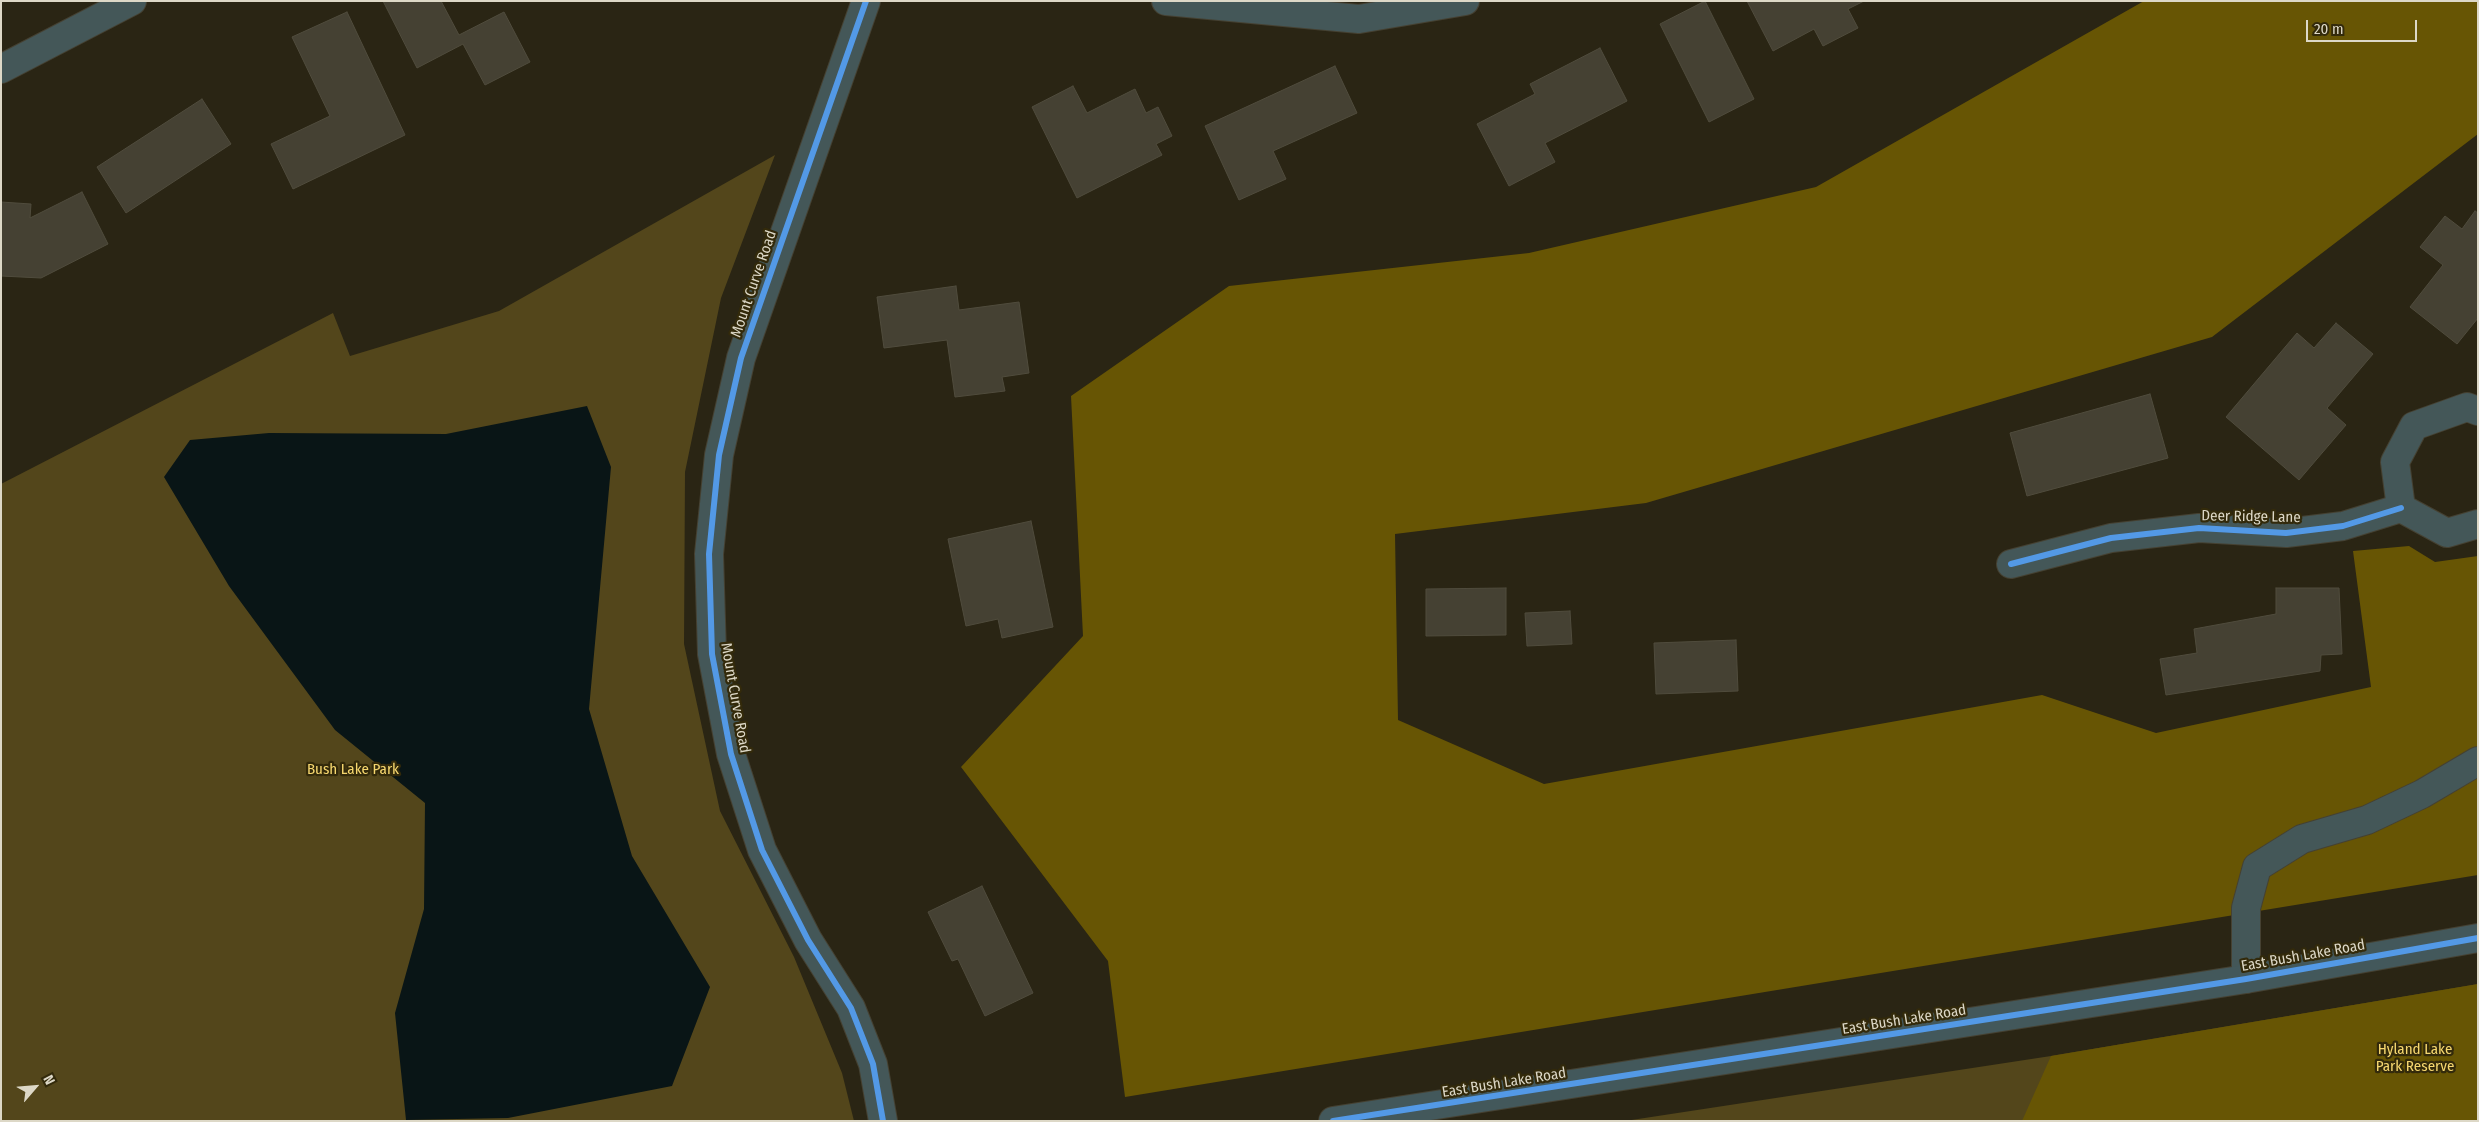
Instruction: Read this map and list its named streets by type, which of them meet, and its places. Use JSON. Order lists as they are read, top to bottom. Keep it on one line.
{"streets":{"street":["Mount Curve Road","Deer Ridge Lane","East Bush Lake Road"]},"parks":["Bush Lake Park","Hyland Lake Park Reserve"],"scale_bar":"20 m","north":"top right"}
